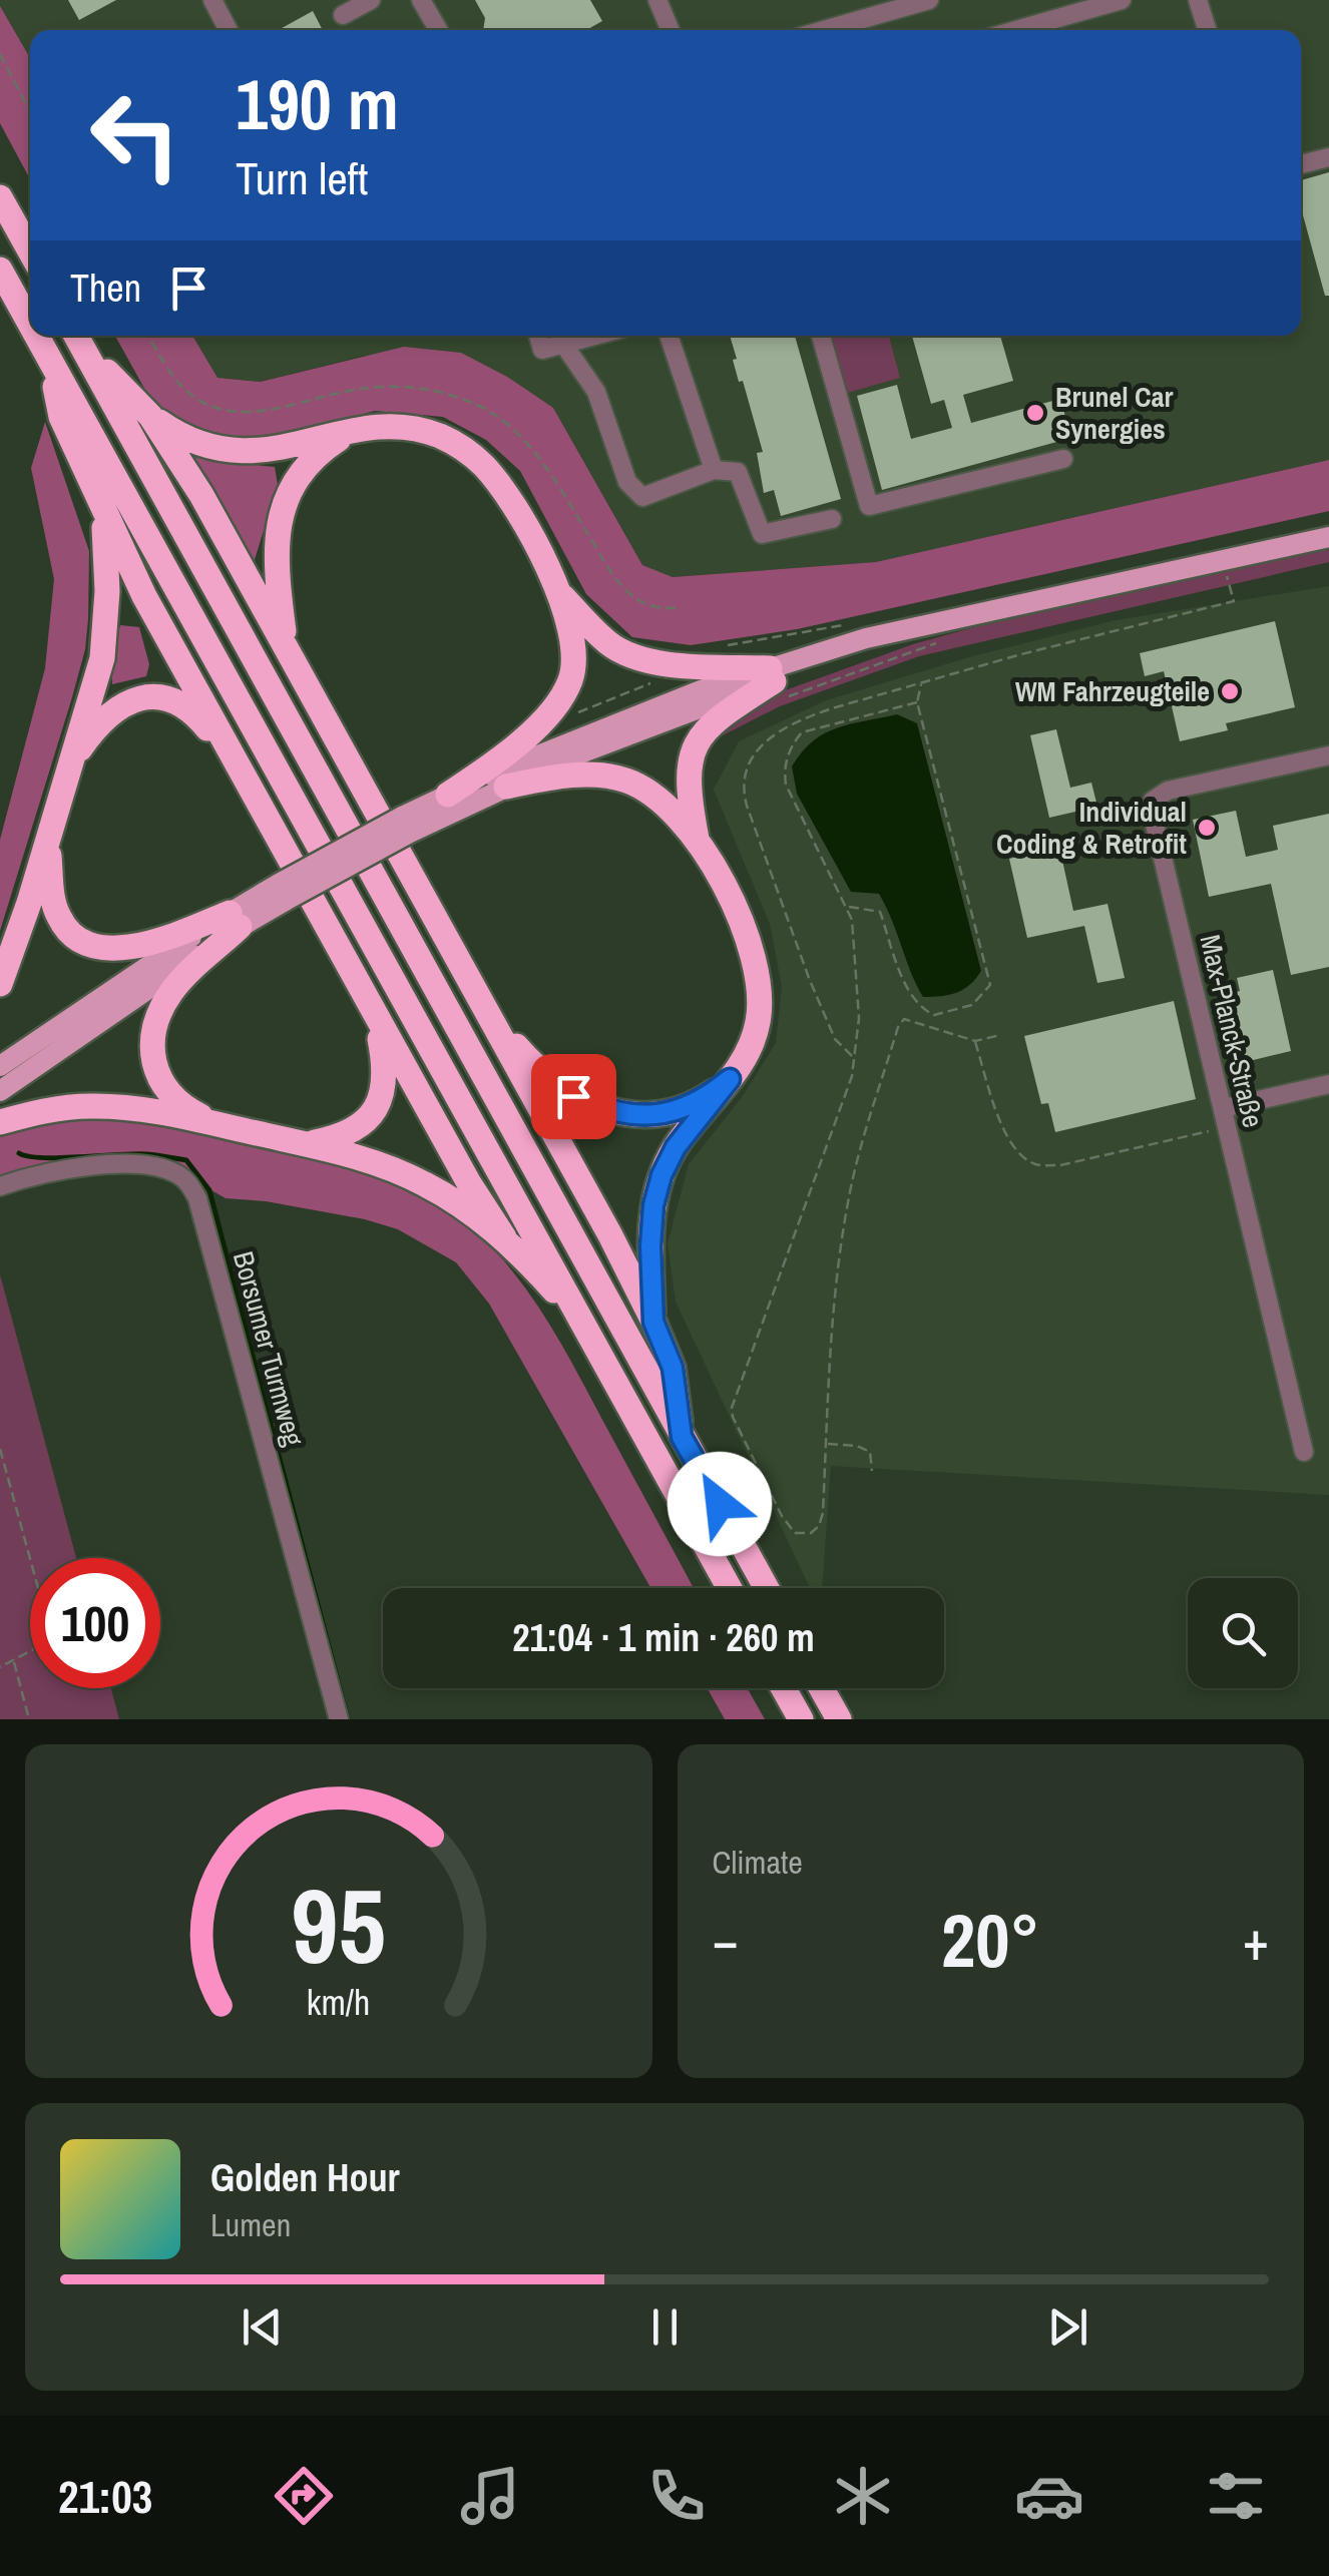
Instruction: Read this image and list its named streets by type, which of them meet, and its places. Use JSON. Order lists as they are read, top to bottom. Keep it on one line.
{"streets":{"street":["Max-Planck-Straße","Borsumer Turmweg"]},"places":["Brunel Car Synergies","WM Fahrzeugteile","Individual Coding & Retrofit"],"page":{"turn":["190 m","Turn left"],"then":"Then","limit":"100","trip":"21:04 · 1 min · 260 m","tile":"Climate","heat":["−","20°","+"],"song":["Golden Hour","Lumen"],"tabs":"21:03","gauge":["95","km/h"]}}
